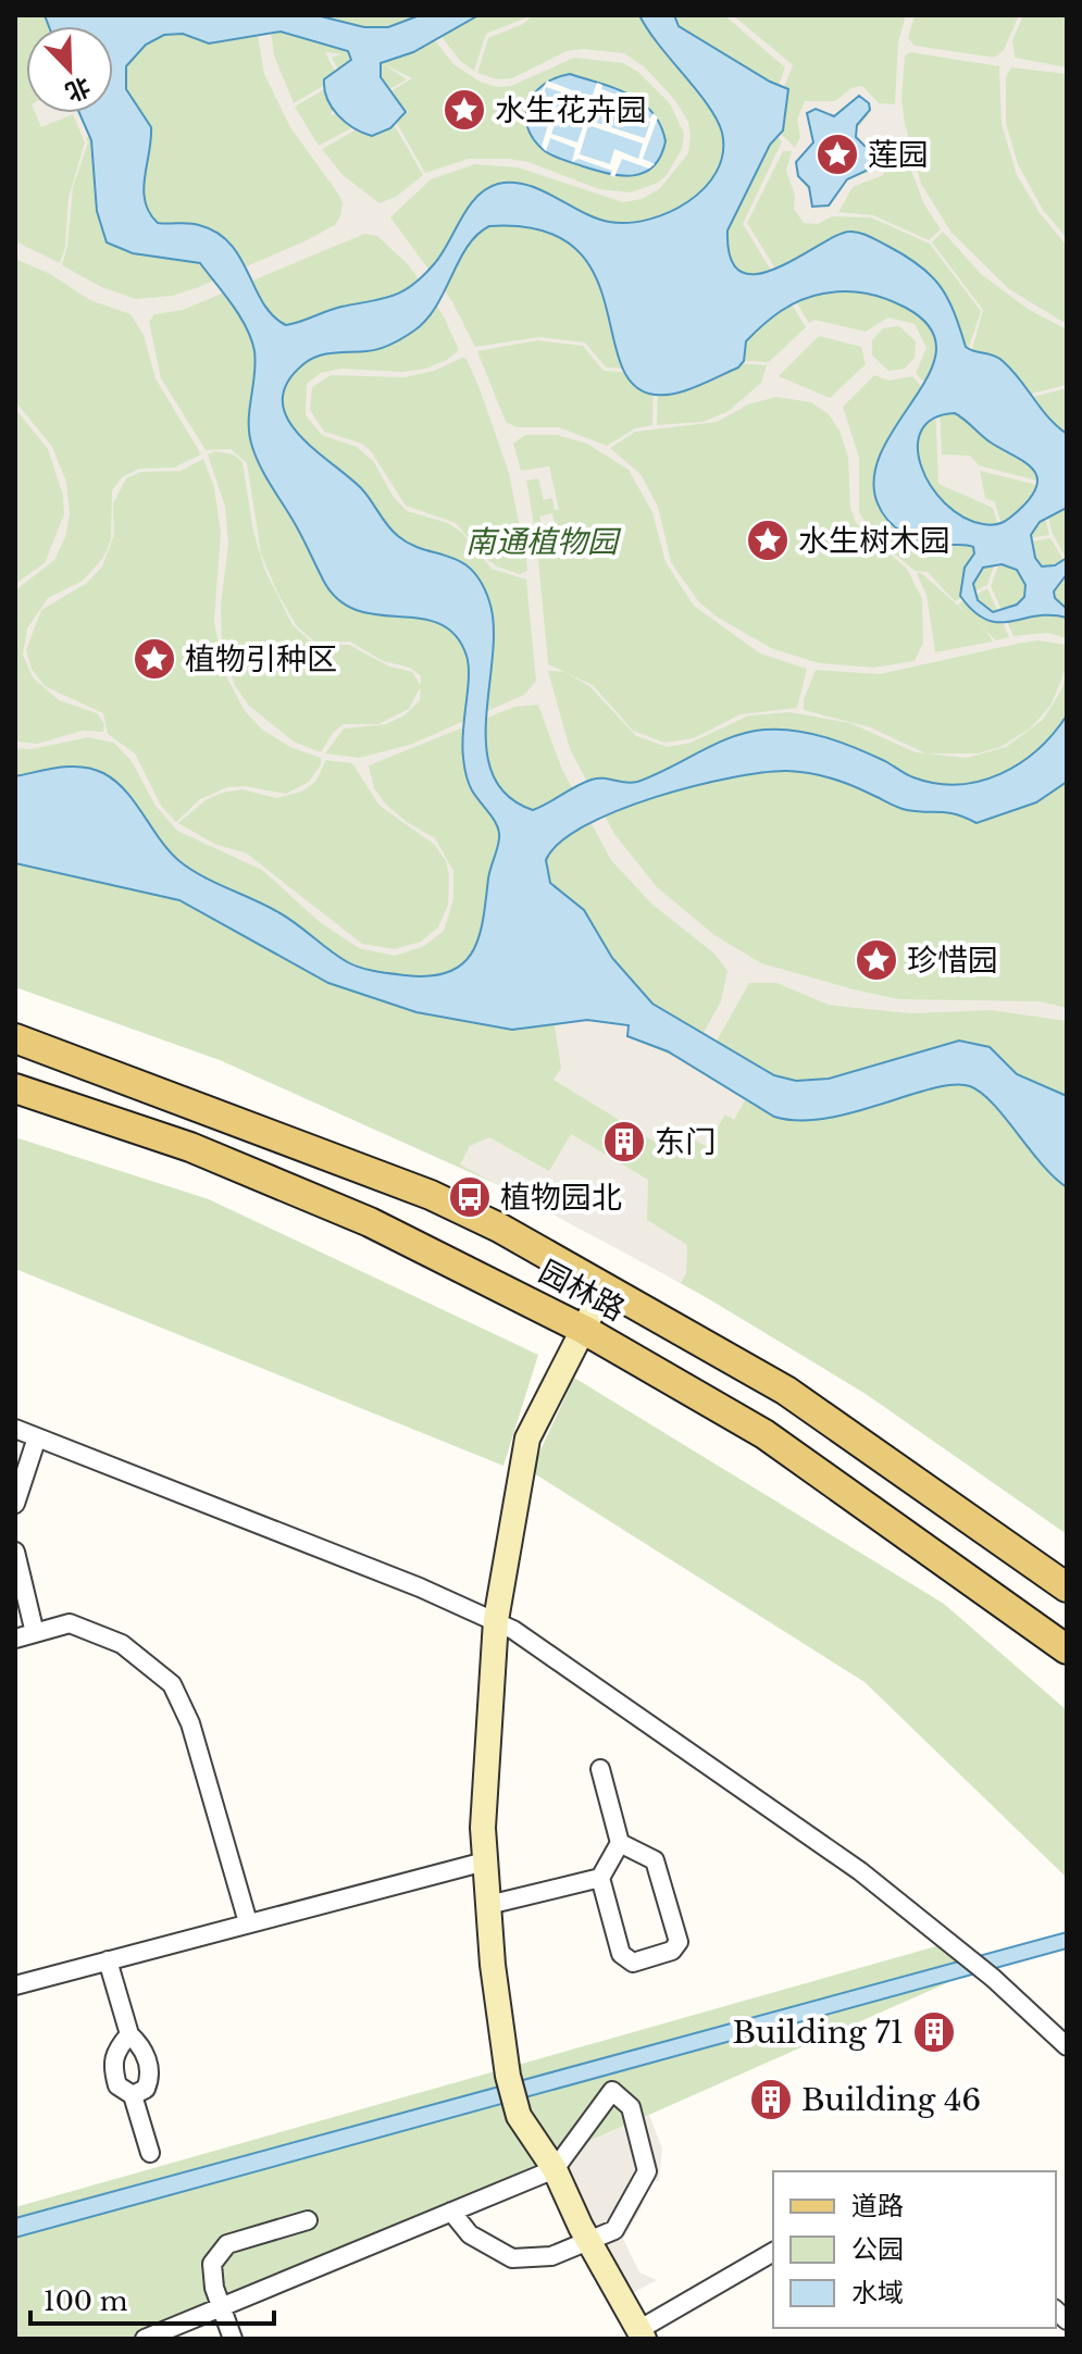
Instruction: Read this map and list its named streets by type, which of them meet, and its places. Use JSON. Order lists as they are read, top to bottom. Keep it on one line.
{"streets":{"main road":["园林路"]},"parks":["南通植物园"],"places":{"place":["水生花卉园","莲园","水生树木园","植物引种区","珍惜园"],"building":["东门","Building 71","Building 46"],"bus stop":["植物园北"]},"legend":["道路","公园","水域"],"scale_bar":"100 m","north":"bottom right"}
